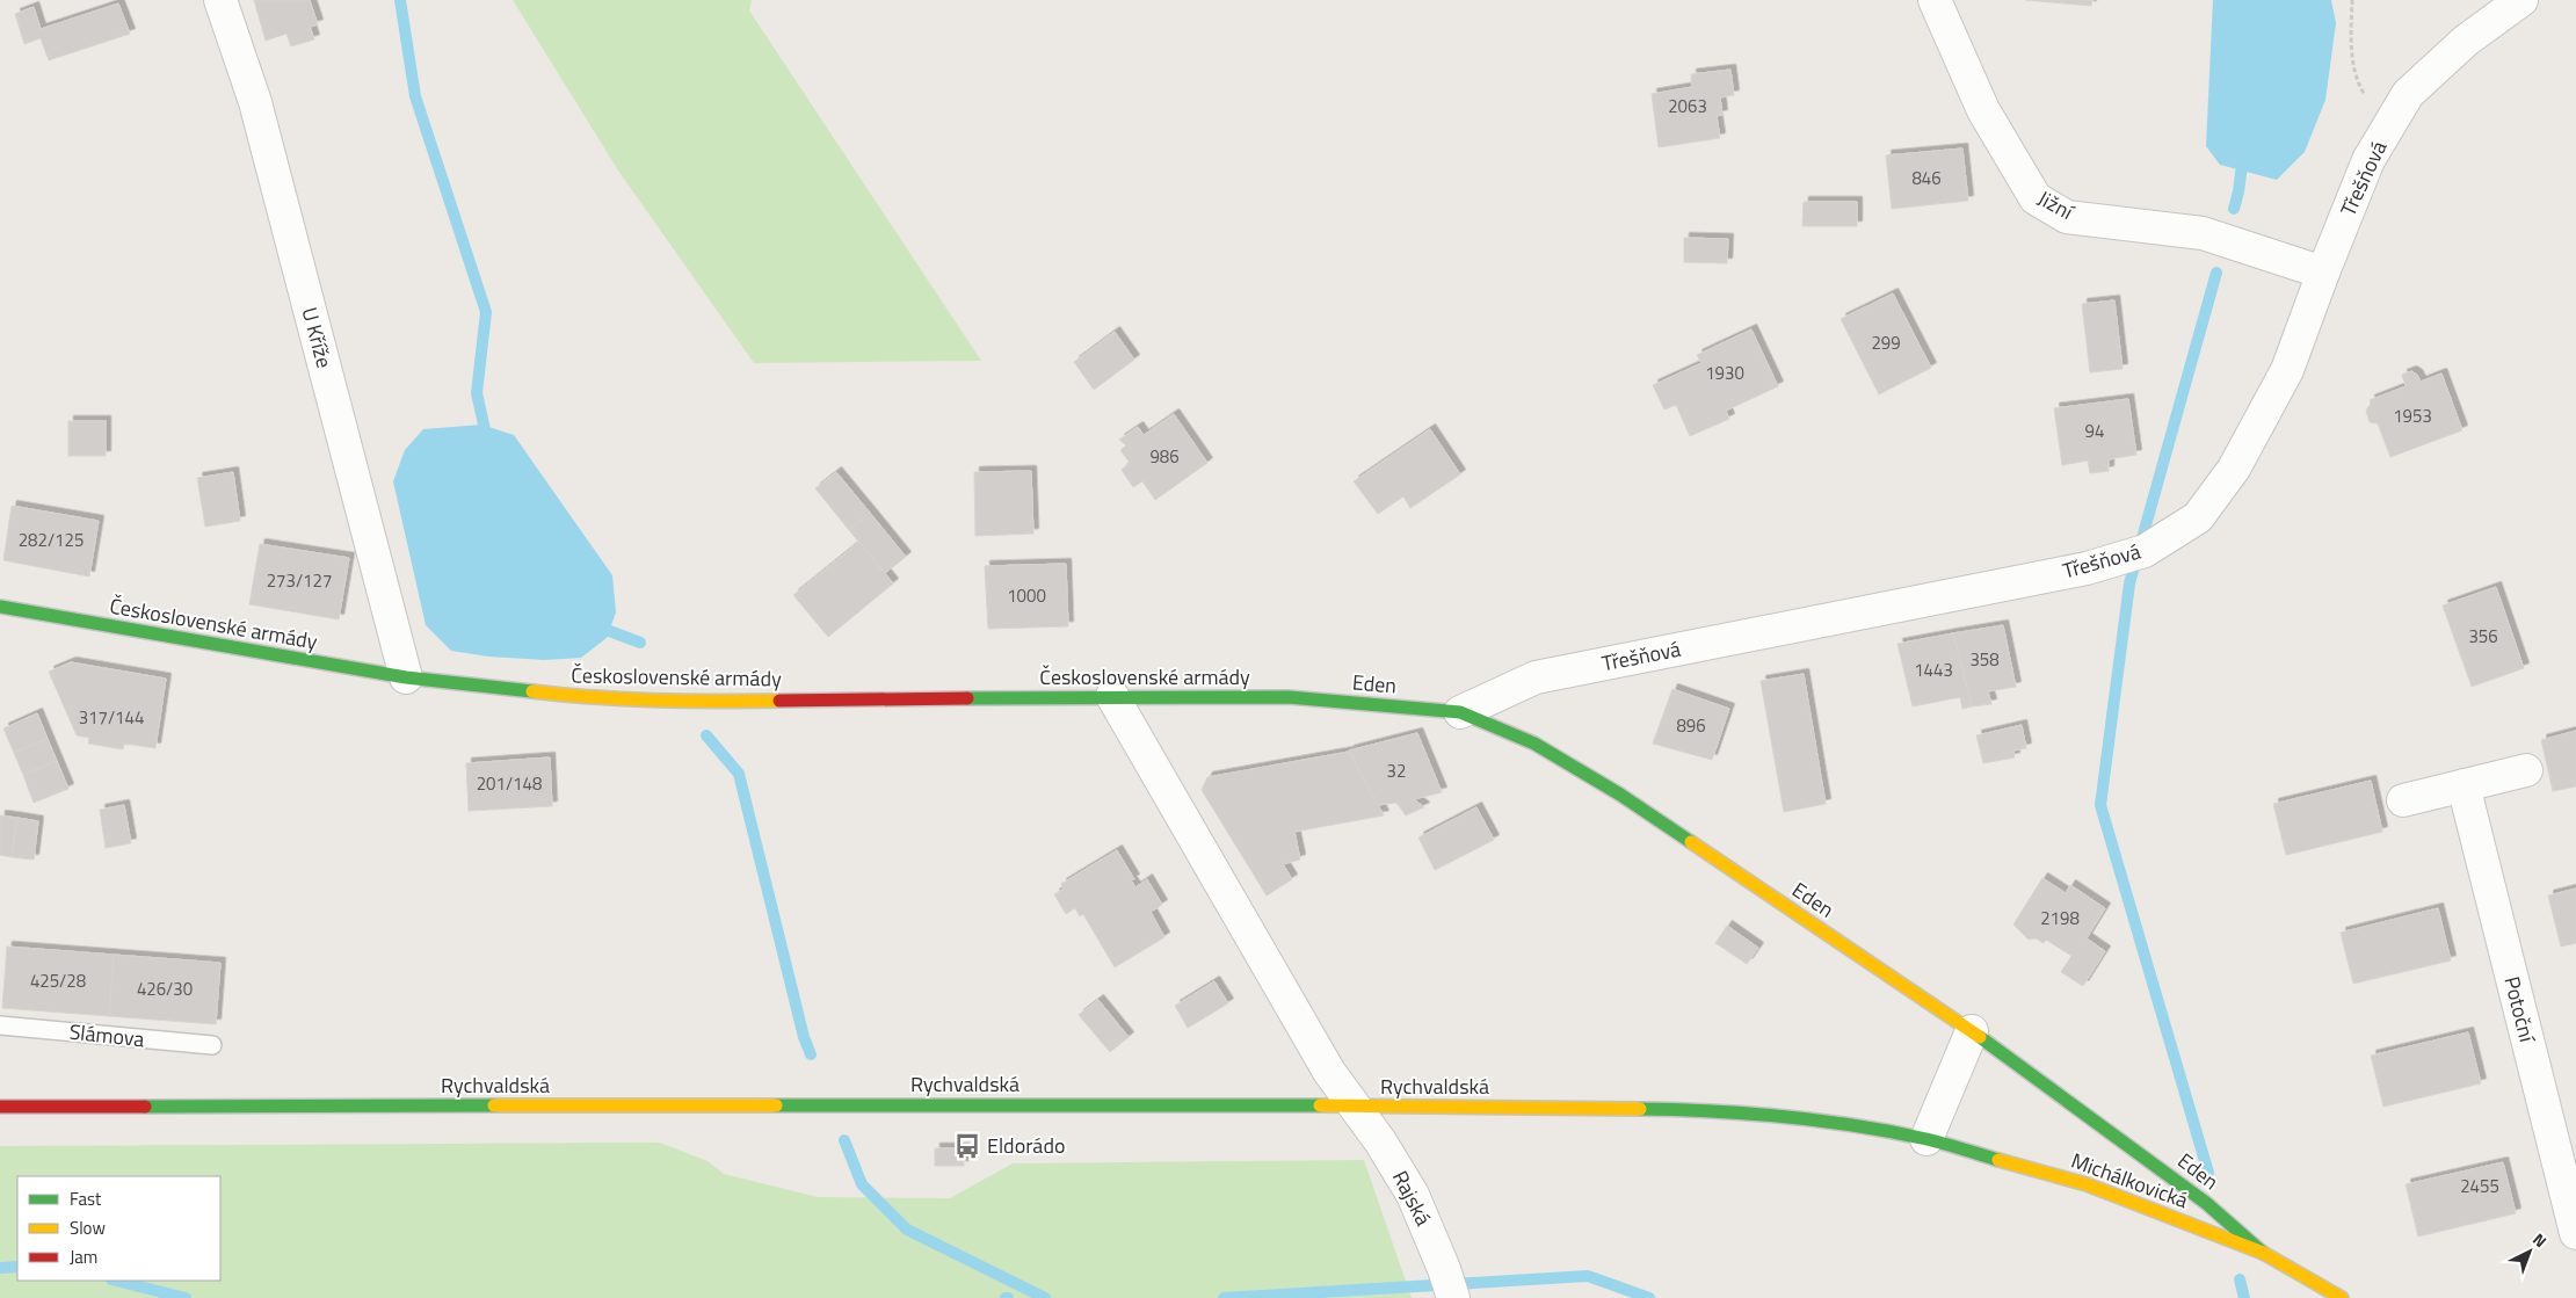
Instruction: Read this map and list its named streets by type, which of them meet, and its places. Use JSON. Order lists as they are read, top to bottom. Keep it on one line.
{"streets":{"street":["Třešňová","Jižní","U Kříže","Československé armády","Eden","Potoční","Rychvaldská","Michálkovická","Rajská"],"lane":["Slámova"]},"crossings":[["Třešňová","Jižní"],["Třešňová","Eden"],["U Kříže","Československé armády"],["Československé armády","Eden"],["Československé armády","Rajská"],["Eden","Michálkovická"],["Rychvaldská","Michálkovická"],["Rychvaldská","Rajská"]],"places":{"bus stop":["Eldorádo"]},"house_numbers":["2063","846","299","1930","1953","94","986","282/125","273/127","1000","356","358","1443","317/144","896","32","201/148","2198","425/28","426/30","2455"],"legend":["Fast","Slow","Jam"],"north":"top right"}
